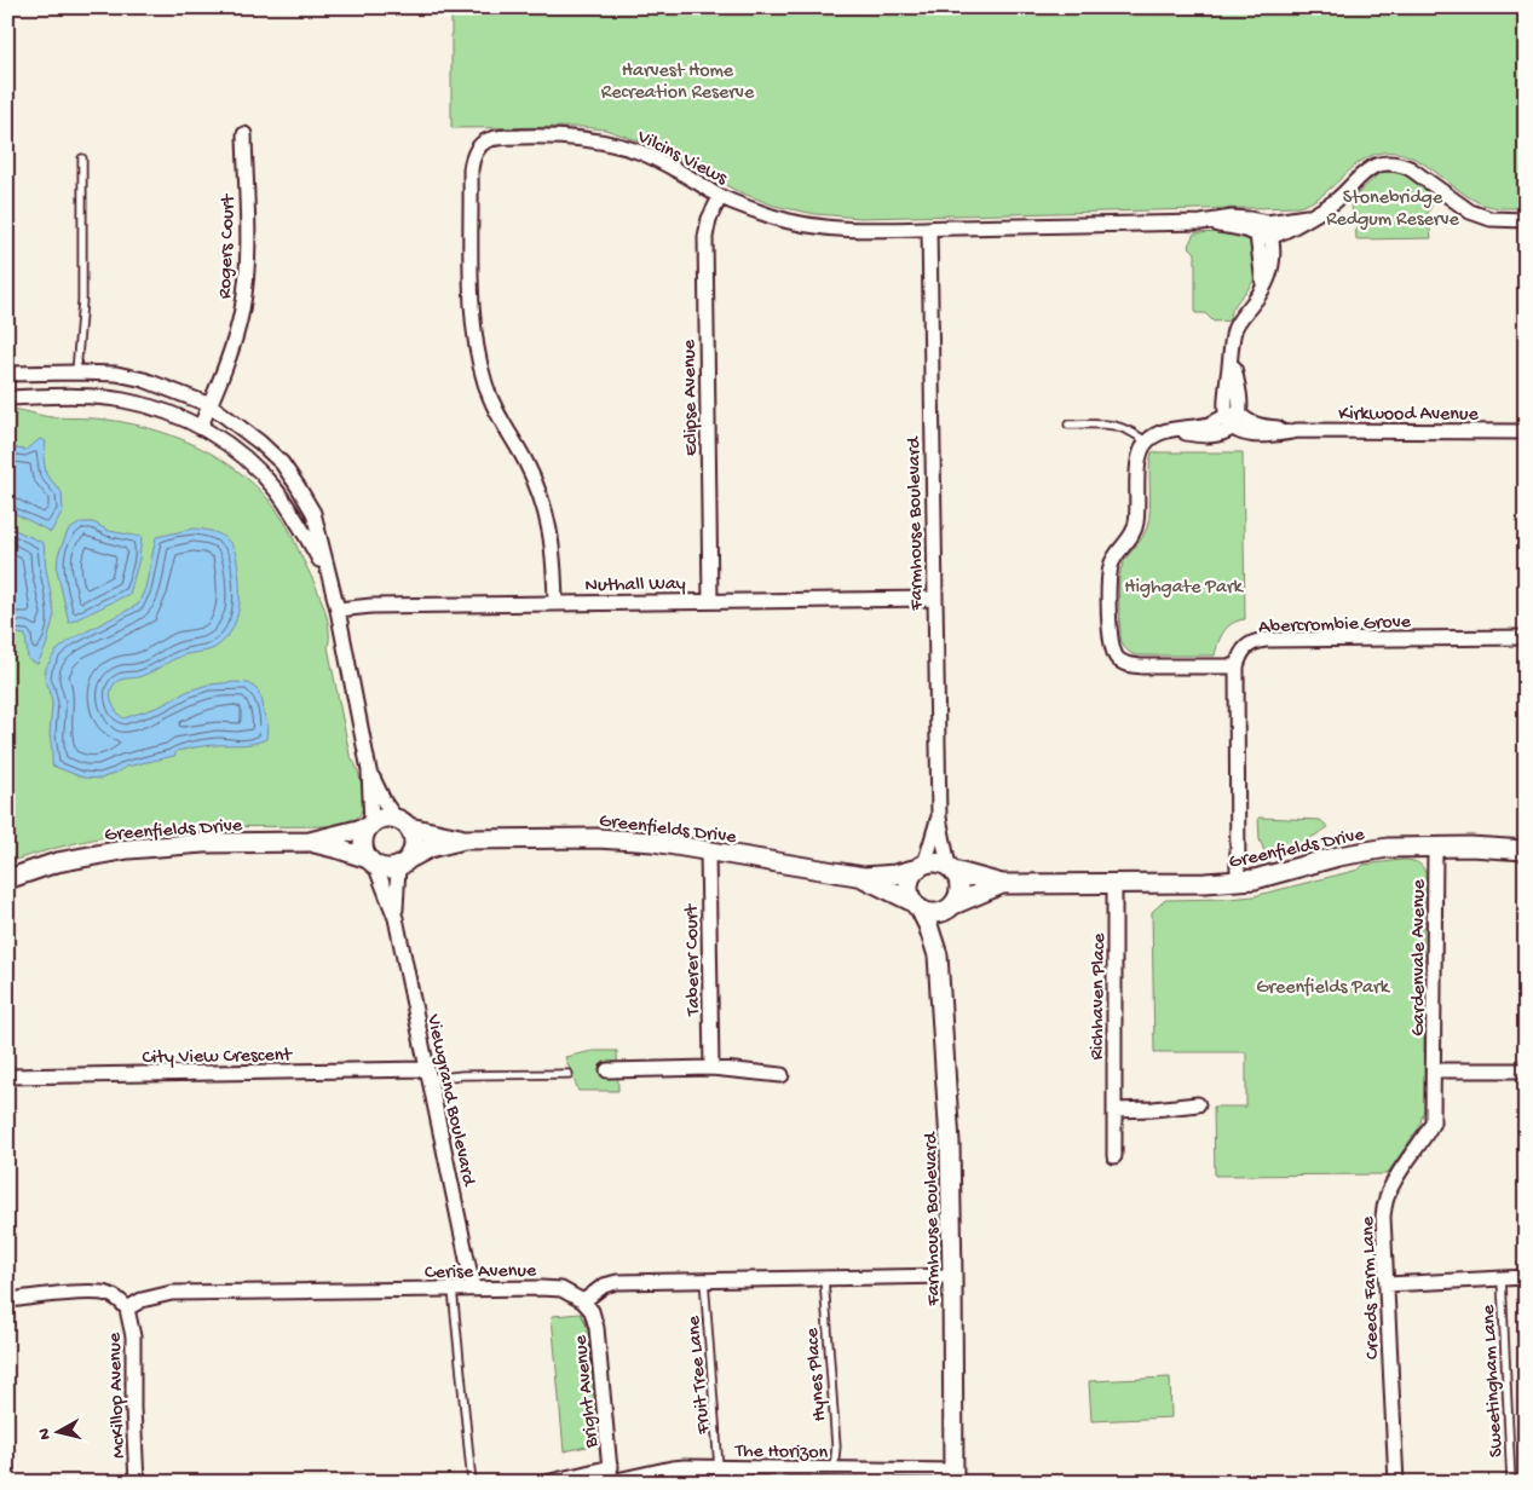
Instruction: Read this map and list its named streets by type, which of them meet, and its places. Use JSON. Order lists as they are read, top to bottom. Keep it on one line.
{"streets":{"street":["Vilcins Views","Rogers Court","Eclipse Avenue","Kirkwood Avenue","Farmhouse Boulevard","Nuthall Way","Abercrombie Grove","Greenfields Drive","Gardenvale Avenue","Taberer Court","Richhaven Place","City View Crescent","Viewgrand Boulevard","Cerise Avenue","Creeds Farm Lane","Bright Avenue","McKillop Avenue","The Horizon"],"lane":["Fruit Tree Lane","Hynes Place","Sweetingham Lane"]},"crossings":[["Vilcins Views","Eclipse Avenue"],["Vilcins Views","Farmhouse Boulevard"],["Vilcins Views","Nuthall Way"],["Eclipse Avenue","Nuthall Way"],["Farmhouse Boulevard","Nuthall Way"],["Farmhouse Boulevard","Greenfields Drive"],["Farmhouse Boulevard","The Horizon"],["Greenfields Drive","Gardenvale Avenue"],["Greenfields Drive","Taberer Court"],["Greenfields Drive","Richhaven Place"],["Greenfields Drive","Viewgrand Boulevard"],["Gardenvale Avenue","Creeds Farm Lane"],["City View Crescent","Viewgrand Boulevard"],["Viewgrand Boulevard","Cerise Avenue"],["Cerise Avenue","Bright Avenue"],["Cerise Avenue","McKillop Avenue"],["Fruit Tree Lane","The Horizon"],["Hynes Place","The Horizon"],["Bright Avenue","The Horizon"]],"parks":["Harvest Home Recreation Reserve","Stonebridge Redgum Reserve","Highgate Park","Greenfields Park"],"north":"left"}
